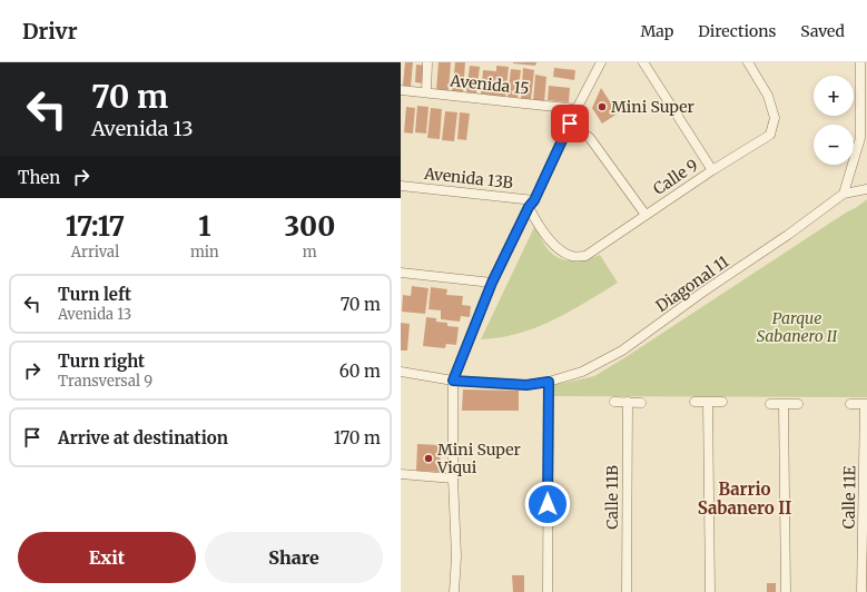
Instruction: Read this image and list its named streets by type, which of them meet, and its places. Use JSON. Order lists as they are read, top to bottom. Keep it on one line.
{"streets":{"street":["Avenida 15","Calle 9","Avenida 13B","Diagonal 11","Calle 11B","Calle 11E"]},"crossings":[["Calle 9","Avenida 13B"]],"districts":["Barrio Sabanero II"],"parks":["Parque Sabanero II"],"places":["Mini Super","Mini Super Viqui"],"page":{"header":"Drivr","nav":["Map","Directions","Saved"],"turn":["70 m","Avenida 13"],"map_buttons":["+","−"],"then":"Then","eta":["17:17","Arrival","1","min","300","m"],"list":[{"name":"Turn left","note":"Avenida 13","value":"70 m"},{"name":"Turn right","note":"Transversal 9","value":"60 m"},{"name":"Arrive at destination","value":"170 m"}],"buttons":["Exit","Share"]}}
